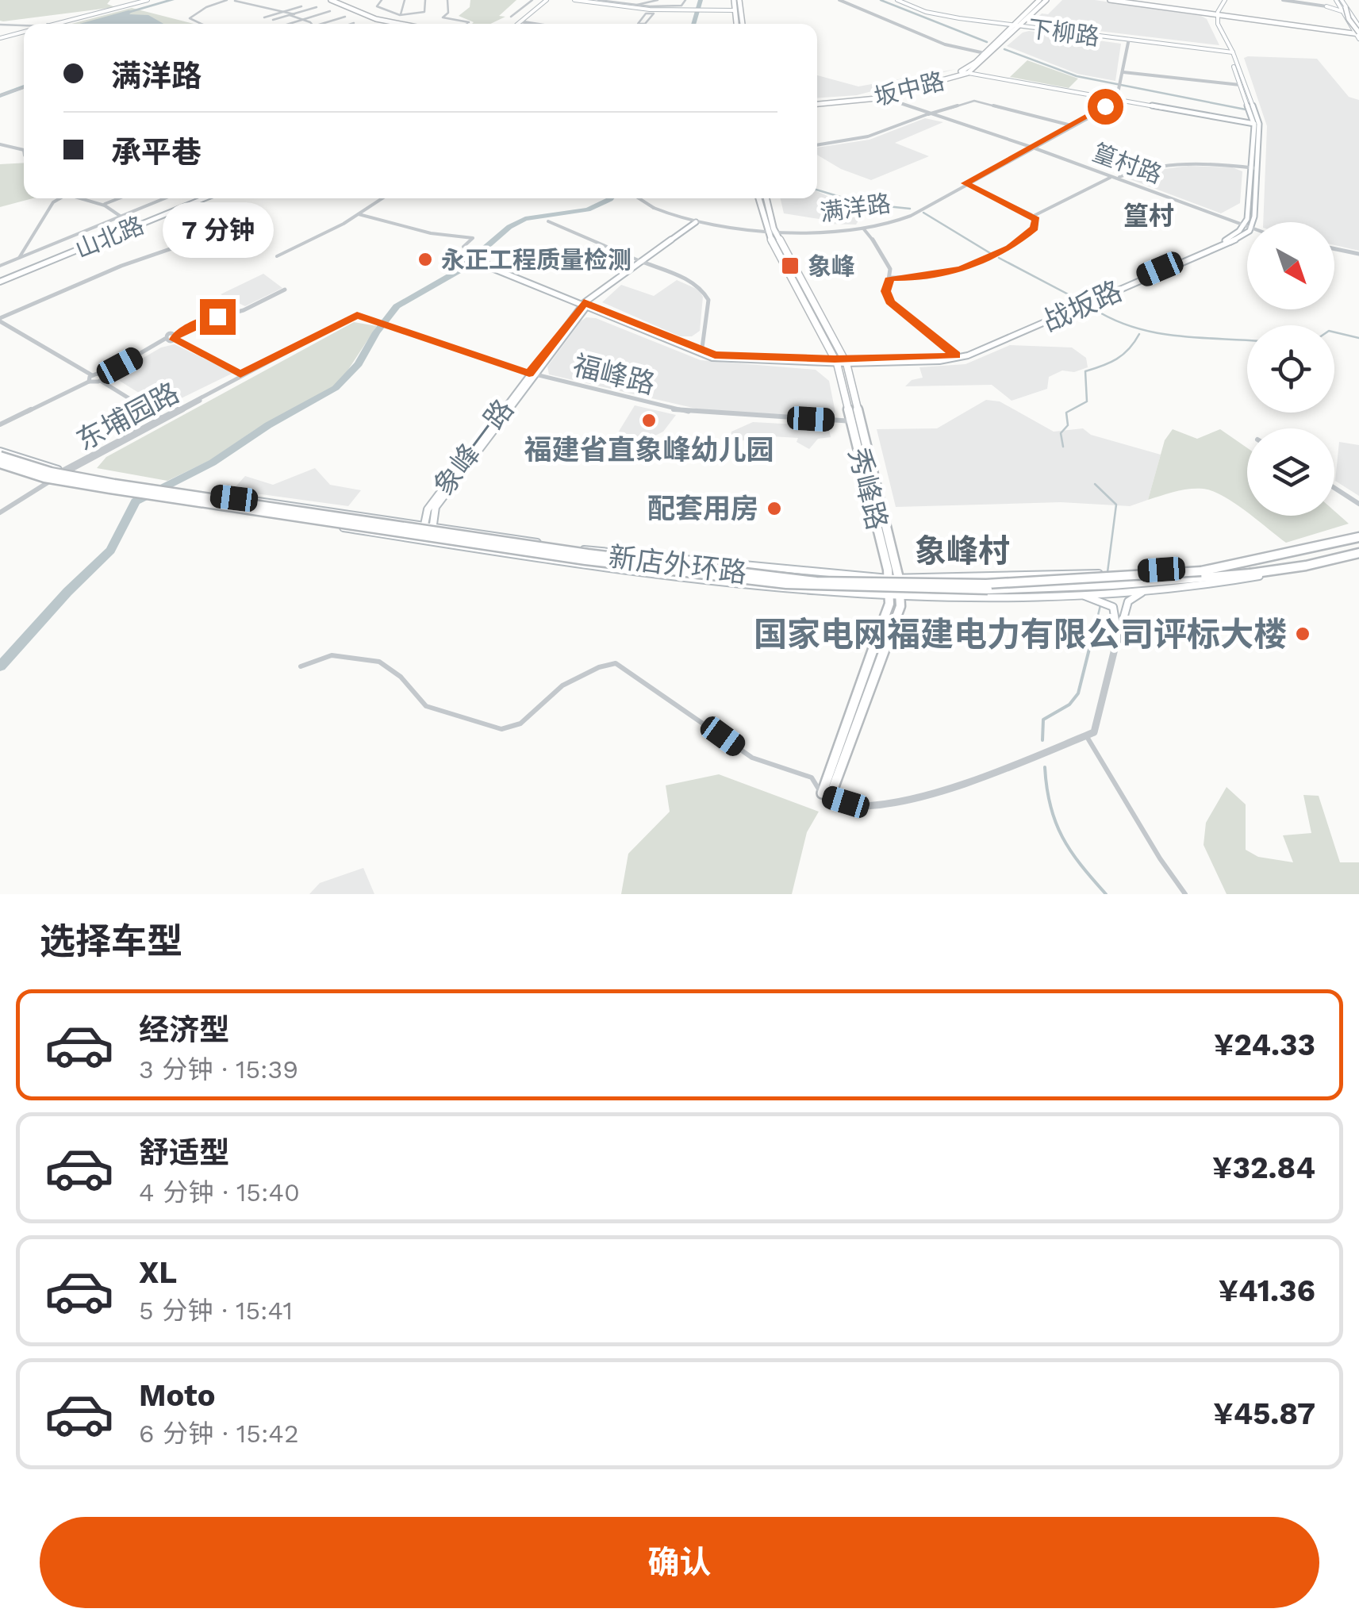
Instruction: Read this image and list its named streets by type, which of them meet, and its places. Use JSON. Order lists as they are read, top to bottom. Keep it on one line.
{"streets":{"main road":["下柳路","坂中路","山北路","战坂路","象峰一路","秀峰路","新店外环路"],"street":["篁村路","满洋路","福峰路","东埔园路"]},"crossings":[["下柳路","坂中路"],["坂中路","篁村路"],["篁村路","满洋路"],["篁村路","战坂路"],["满洋路","象峰一路"],["战坂路","秀峰路"],["福峰路","东埔园路"],["福峰路","象峰一路"],["福峰路","秀峰路"]],"districts":["篁村","象峰村"],"places":{"other":["永正工程质量检测","福建省直象峰幼儿园","配套用房","国家电网福建电力有限公司评标大楼"],"transit":["象峰"]},"north":"bottom right","page":{"banner":["满洋路","承平巷"],"bubble":"7 分钟","heading":"选择车型","list":[{"name":"经济型","note":"3 分钟 · 15:39","value":"¥24.33"},{"name":"舒适型","note":"4 分钟 · 15:40","value":"¥32.84"},{"name":"XL","note":"5 分钟 · 15:41","value":"¥41.36"},{"name":"Moto","note":"6 分钟 · 15:42","value":"¥45.87"}],"buttons":"确认"}}
